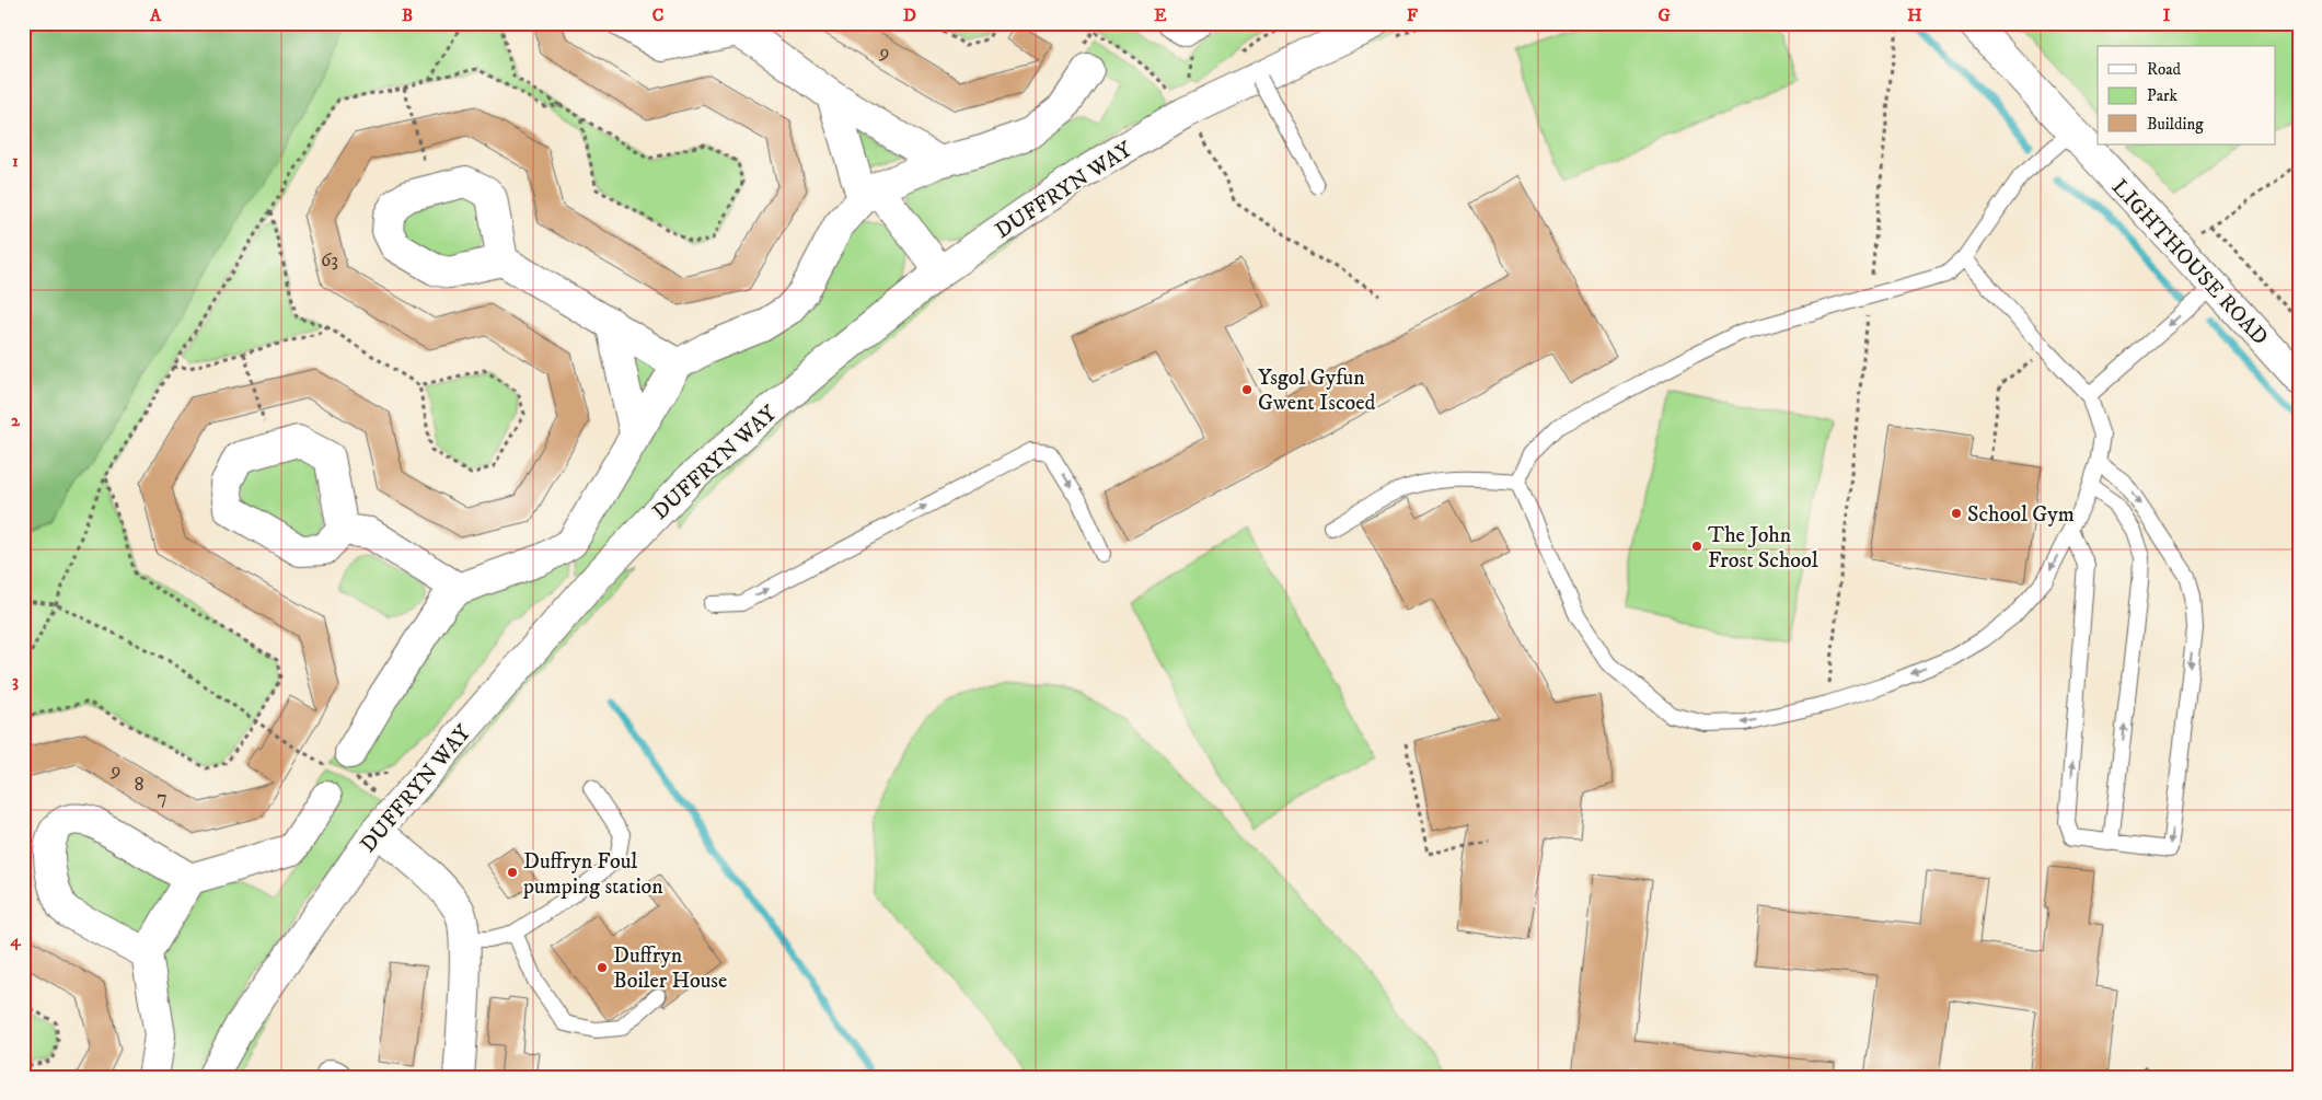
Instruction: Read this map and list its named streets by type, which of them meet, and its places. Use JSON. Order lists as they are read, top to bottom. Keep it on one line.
{"streets":{"street":["DUFFRYN WAY","LIGHTHOUSE ROAD"]},"places":["Ysgol Gyfun Gwent Iscoed","School Gym","The John Frost School","Duffryn Foul pumping station","Duffryn Boiler House"],"house_numbers":["9","63","9","8","7"],"legend":["Road","Park","Building"],"grid":{"columns":["A","B","C","D","E","F","G","H","I"],"rows":["1","2","3","4"]}}
